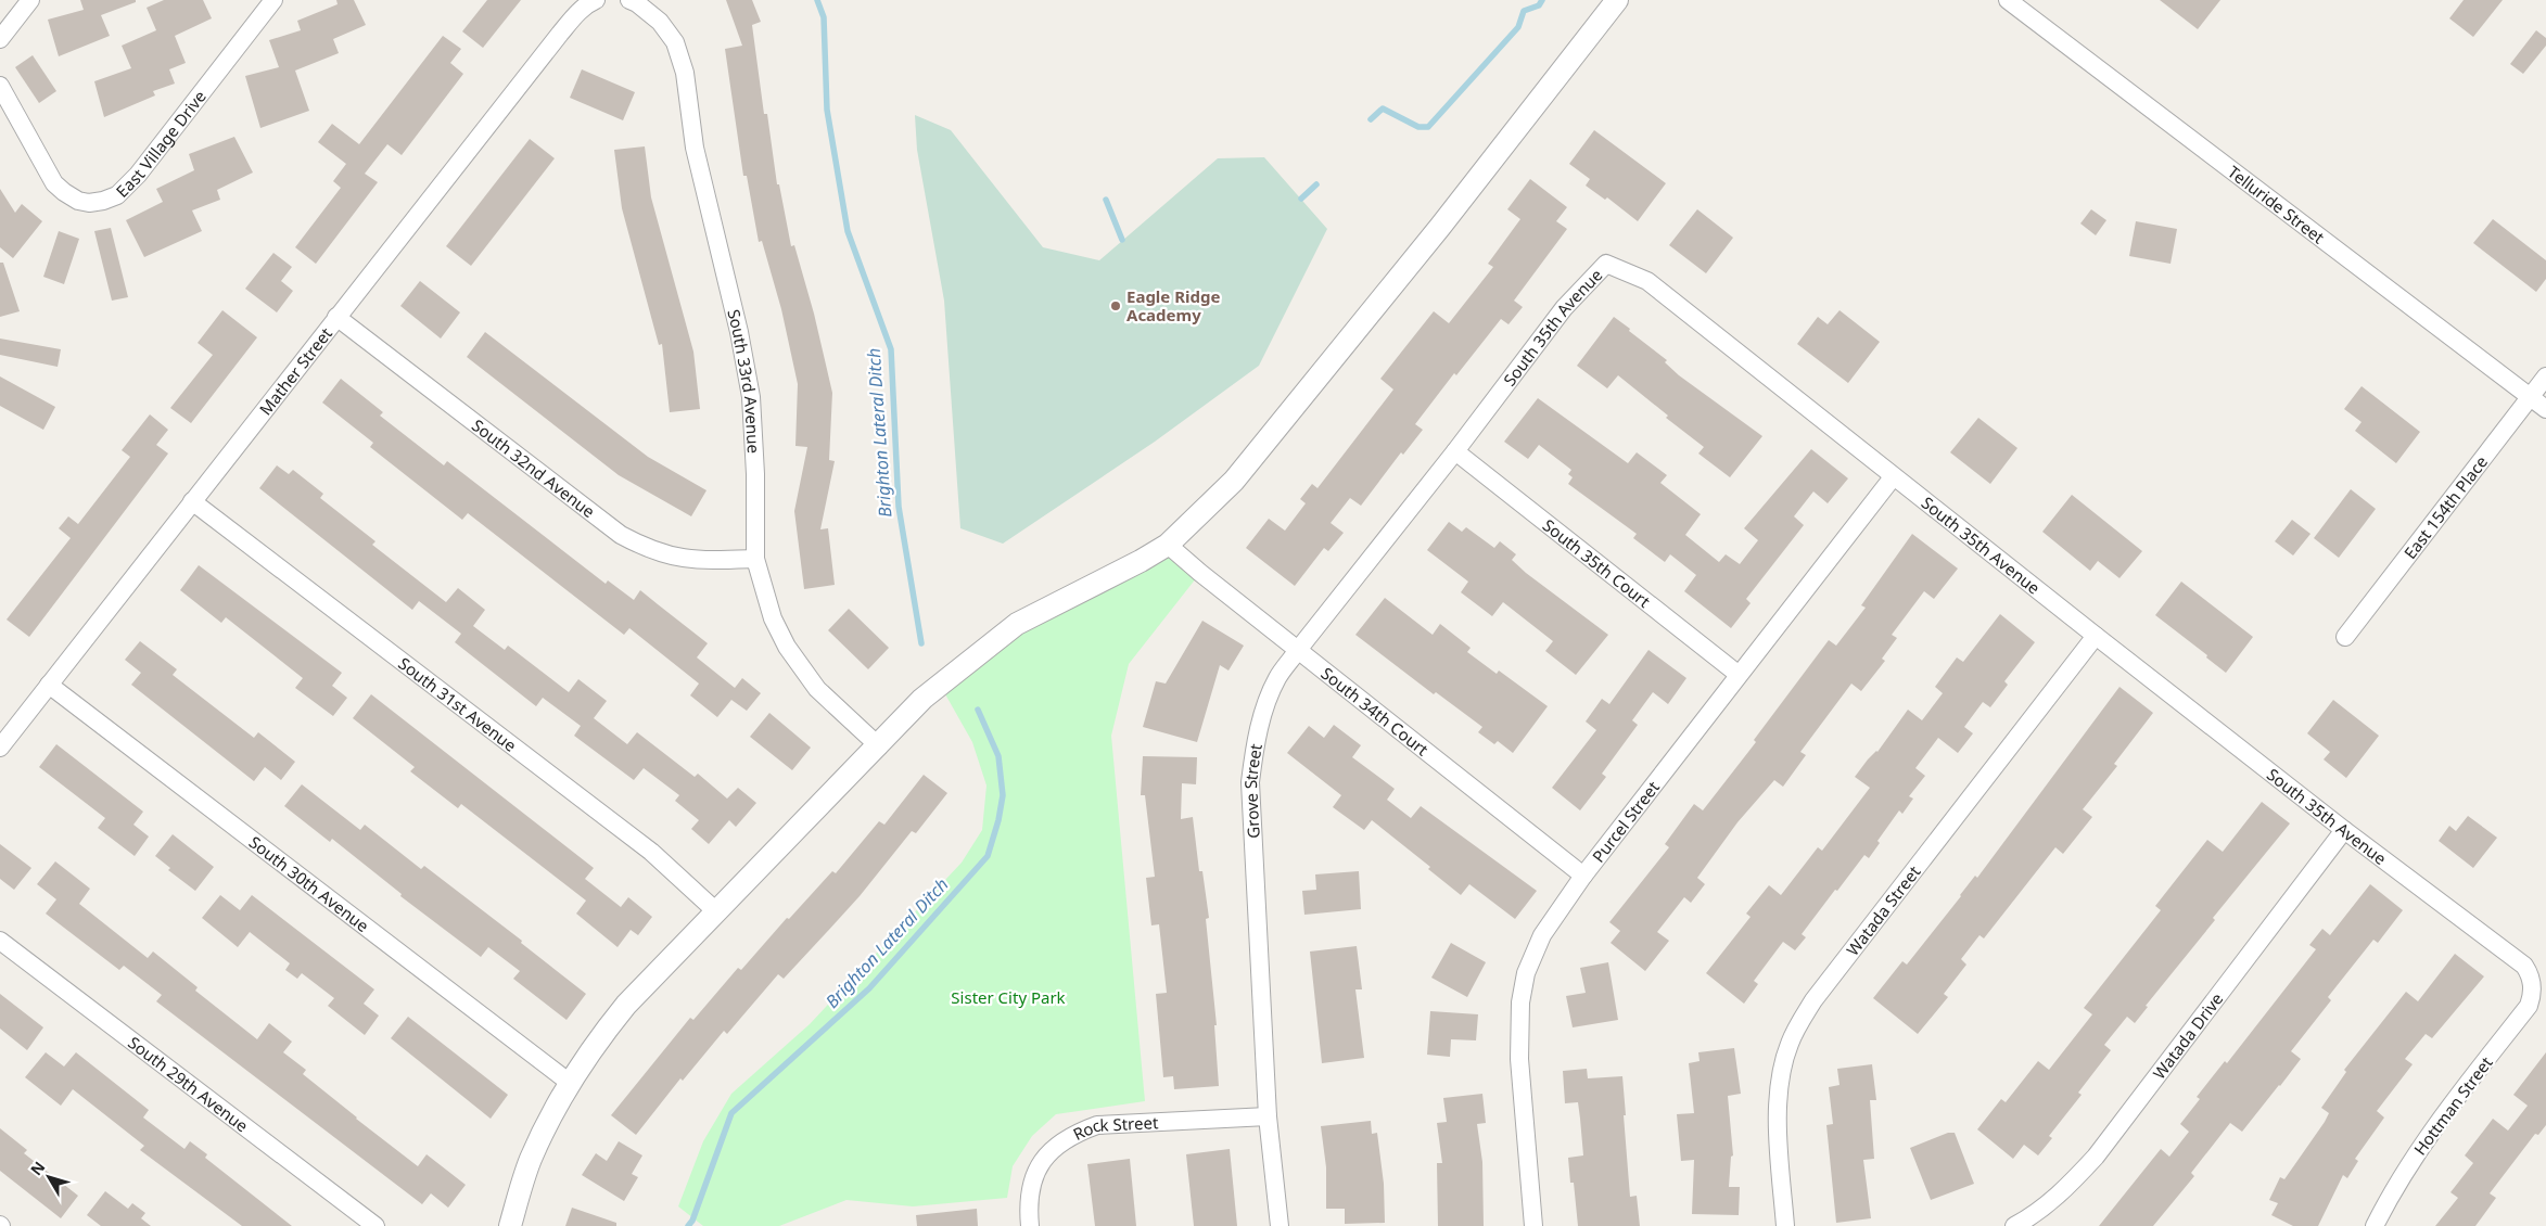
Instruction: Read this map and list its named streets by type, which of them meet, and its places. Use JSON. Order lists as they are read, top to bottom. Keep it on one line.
{"streets":{"street":["East Village Drive","Telluride Street","South 35th Avenue","Mather Street","South 33rd Avenue","South 32nd Avenue","East 154th Place","South 35th Court","South 31st Avenue","South 34th Court","Grove Street","Purcel Street","South 30th Avenue","Watada Street","Watada Drive","South 29th Avenue","Hottman Street","Rock Street"]},"crossings":[["Telluride Street","East 154th Place"],["South 35th Avenue","South 35th Court"],["South 35th Avenue","Grove Street"],["South 35th Avenue","Purcel Street"],["South 35th Avenue","Watada Street"],["South 35th Avenue","Watada Drive"],["South 35th Avenue","Hottman Street"],["Mather Street","South 32nd Avenue"],["Mather Street","South 31st Avenue"],["Mather Street","South 30th Avenue"],["South 33rd Avenue","South 32nd Avenue"],["South 35th Court","Grove Street"],["South 35th Court","Purcel Street"],["South 34th Court","Grove Street"],["South 34th Court","Purcel Street"],["Grove Street","Rock Street"]],"water":["Brighton Lateral Ditch"],"parks":["Sister City Park"],"places":["Eagle Ridge Academy"],"north":"top left"}
